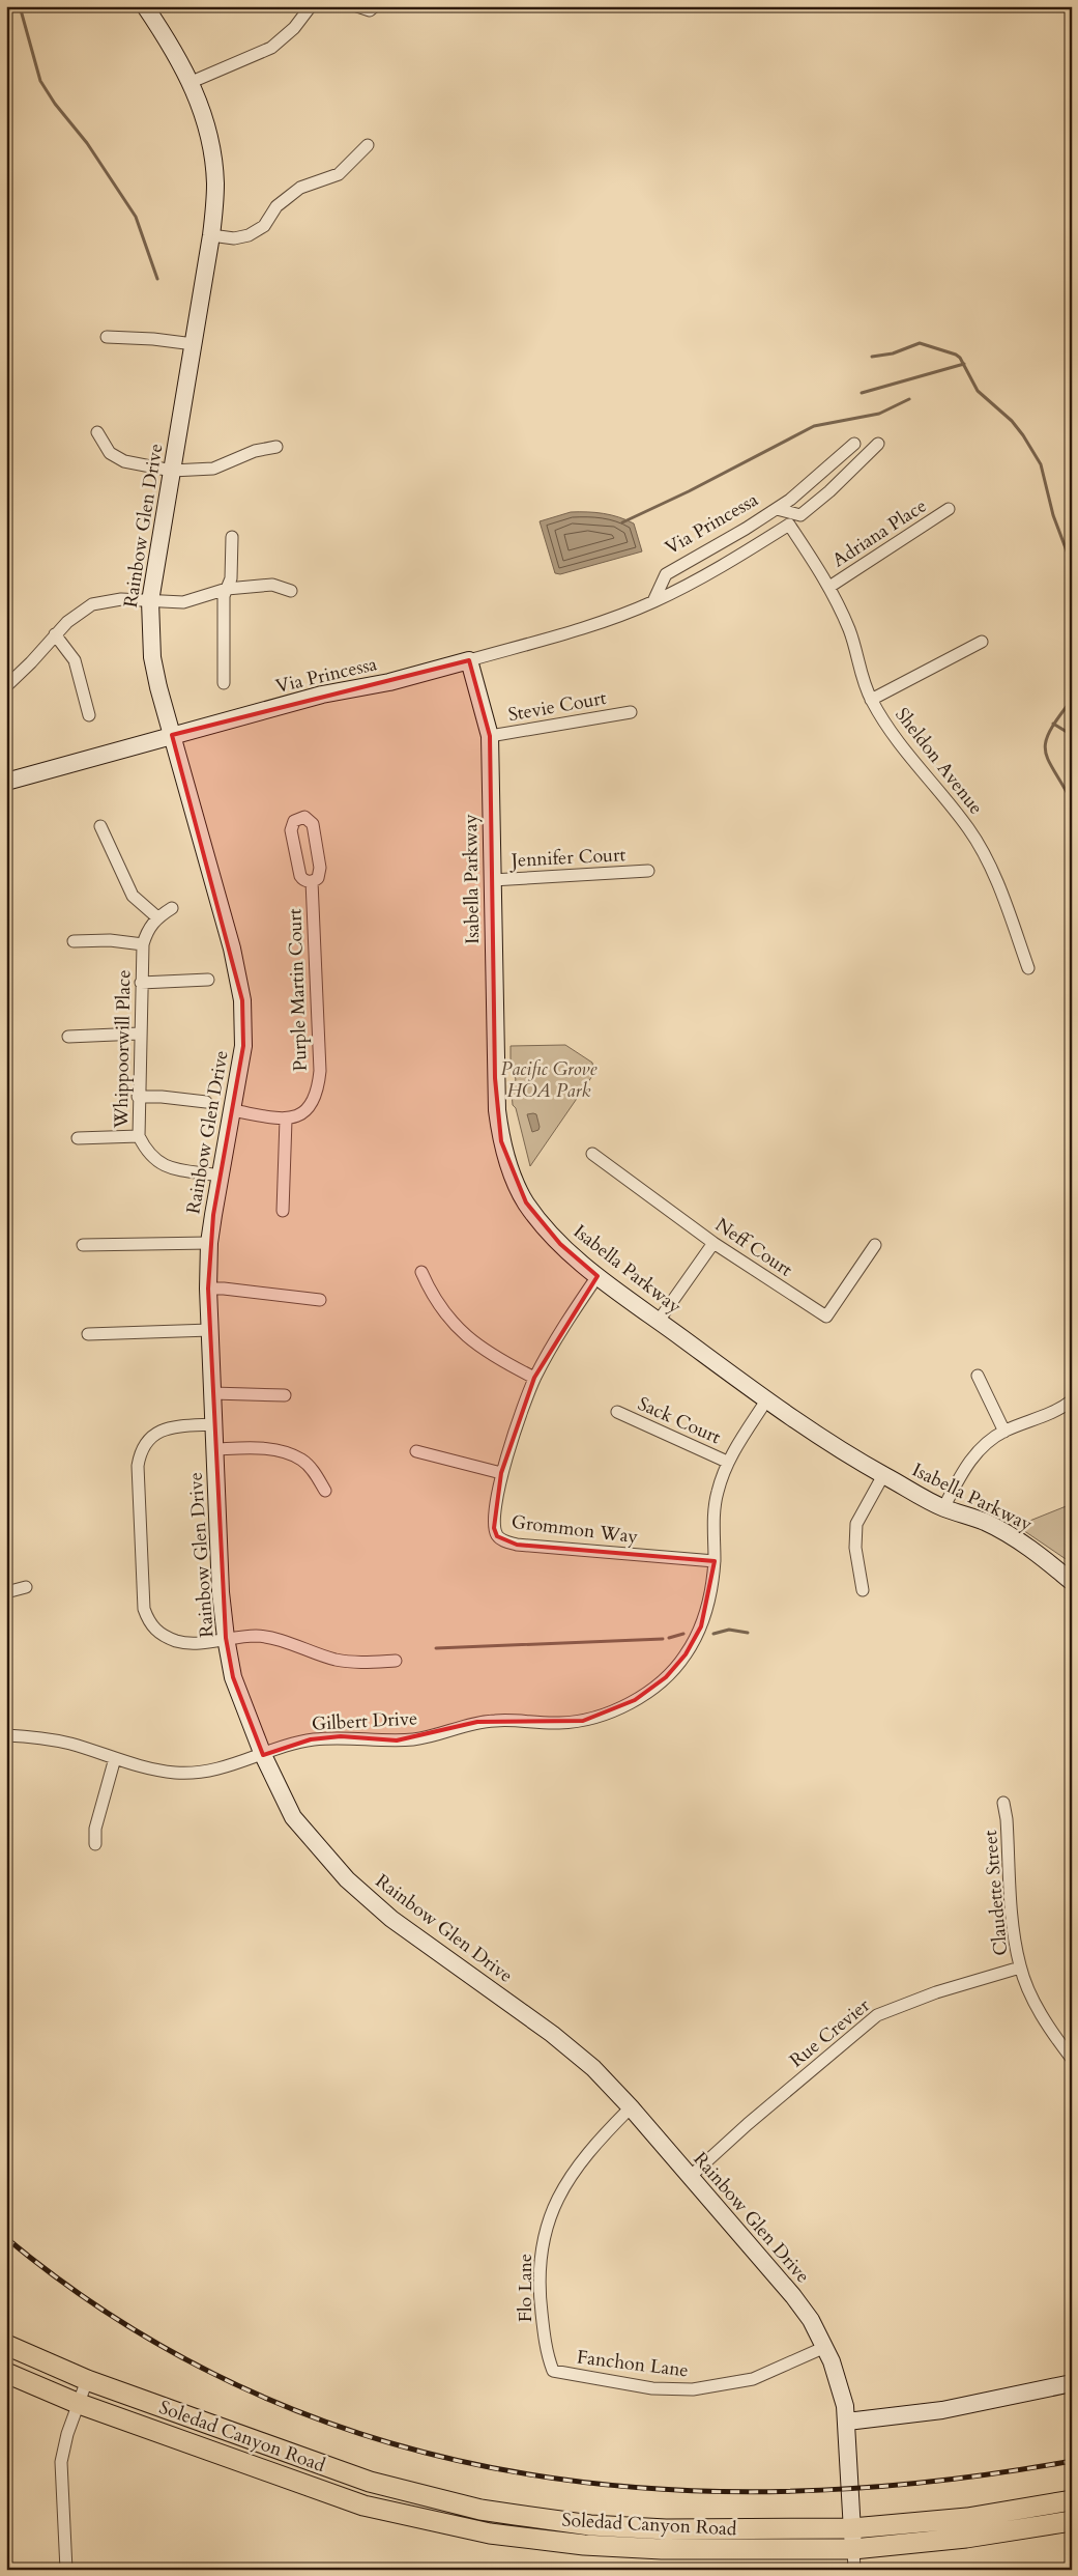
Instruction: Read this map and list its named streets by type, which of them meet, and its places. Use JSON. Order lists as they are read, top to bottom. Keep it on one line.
{"streets":{"main road":["Soledad Canyon Road"],"street":["Via Princessa","Rainbow Glen Drive","Adriana Place","Stevie Court","Sheldon Avenue","Jennifer Court","Isabella Parkway","Purple Martin Court","Whippoorwill Place","Neff Court","Sack Court","Grommon Way","Gilbert Drive","Claudette Street","Rue Crevier","Flo Lane","Fanchon Lane"]},"crossings":[["Via Princessa","Rainbow Glen Drive"],["Via Princessa","Sheldon Avenue"],["Via Princessa","Isabella Parkway"],["Rainbow Glen Drive","Whippoorwill Place"],["Rainbow Glen Drive","Gilbert Drive"],["Rainbow Glen Drive","Rue Crevier"],["Rainbow Glen Drive","Flo Lane"],["Rainbow Glen Drive","Fanchon Lane"],["Rainbow Glen Drive","Soledad Canyon Road"],["Adriana Place","Sheldon Avenue"],["Stevie Court","Isabella Parkway"],["Jennifer Court","Isabella Parkway"],["Isabella Parkway","Grommon Way"],["Isabella Parkway","Gilbert Drive"],["Sack Court","Gilbert Drive"],["Grommon Way","Gilbert Drive"],["Claudette Street","Rue Crevier"],["Flo Lane","Fanchon Lane"]],"parks":["Pacific Grove HOA Park"]}
